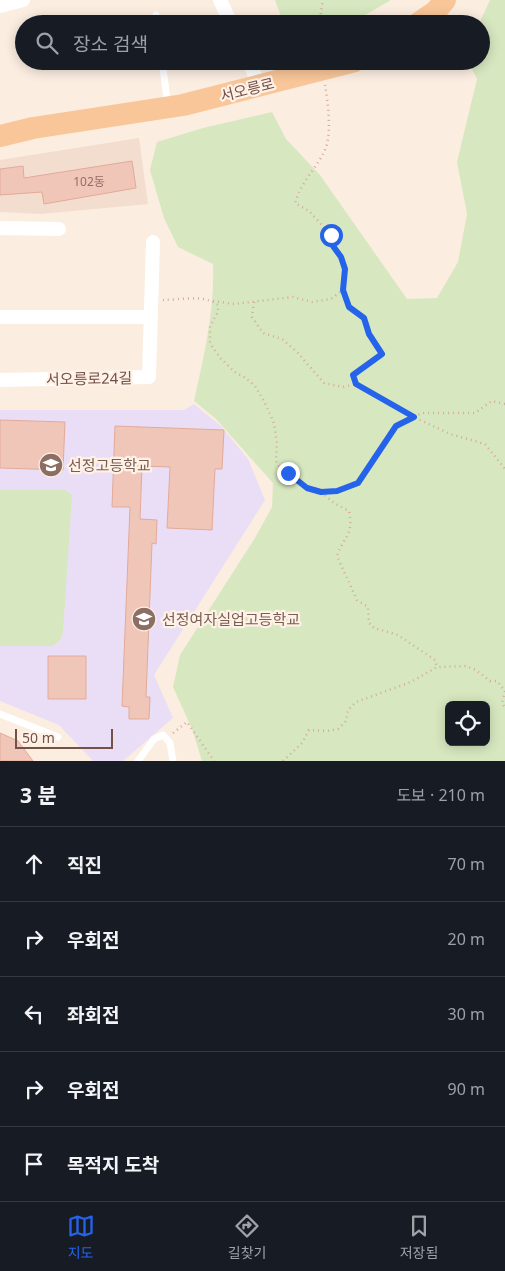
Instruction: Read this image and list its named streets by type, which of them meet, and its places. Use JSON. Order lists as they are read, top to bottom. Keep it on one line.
{"streets":{"main road":["서오릉로"],"street":["서오릉로24길"]},"places":{"school or university":["선정고등학교","선정여자실업고등학교"]},"house_numbers":["102동"],"scale_bar":"50 m","page":{"search":"장소 검색","scale":"50 m","heading":["3 분","도보 · 210 m"],"list":[["직진","70 m"],["우회전","20 m"],["좌회전","30 m"],["우회전","90 m"],"목적지 도착"],"nav":["지도","길찾기","저장됨"]}}
